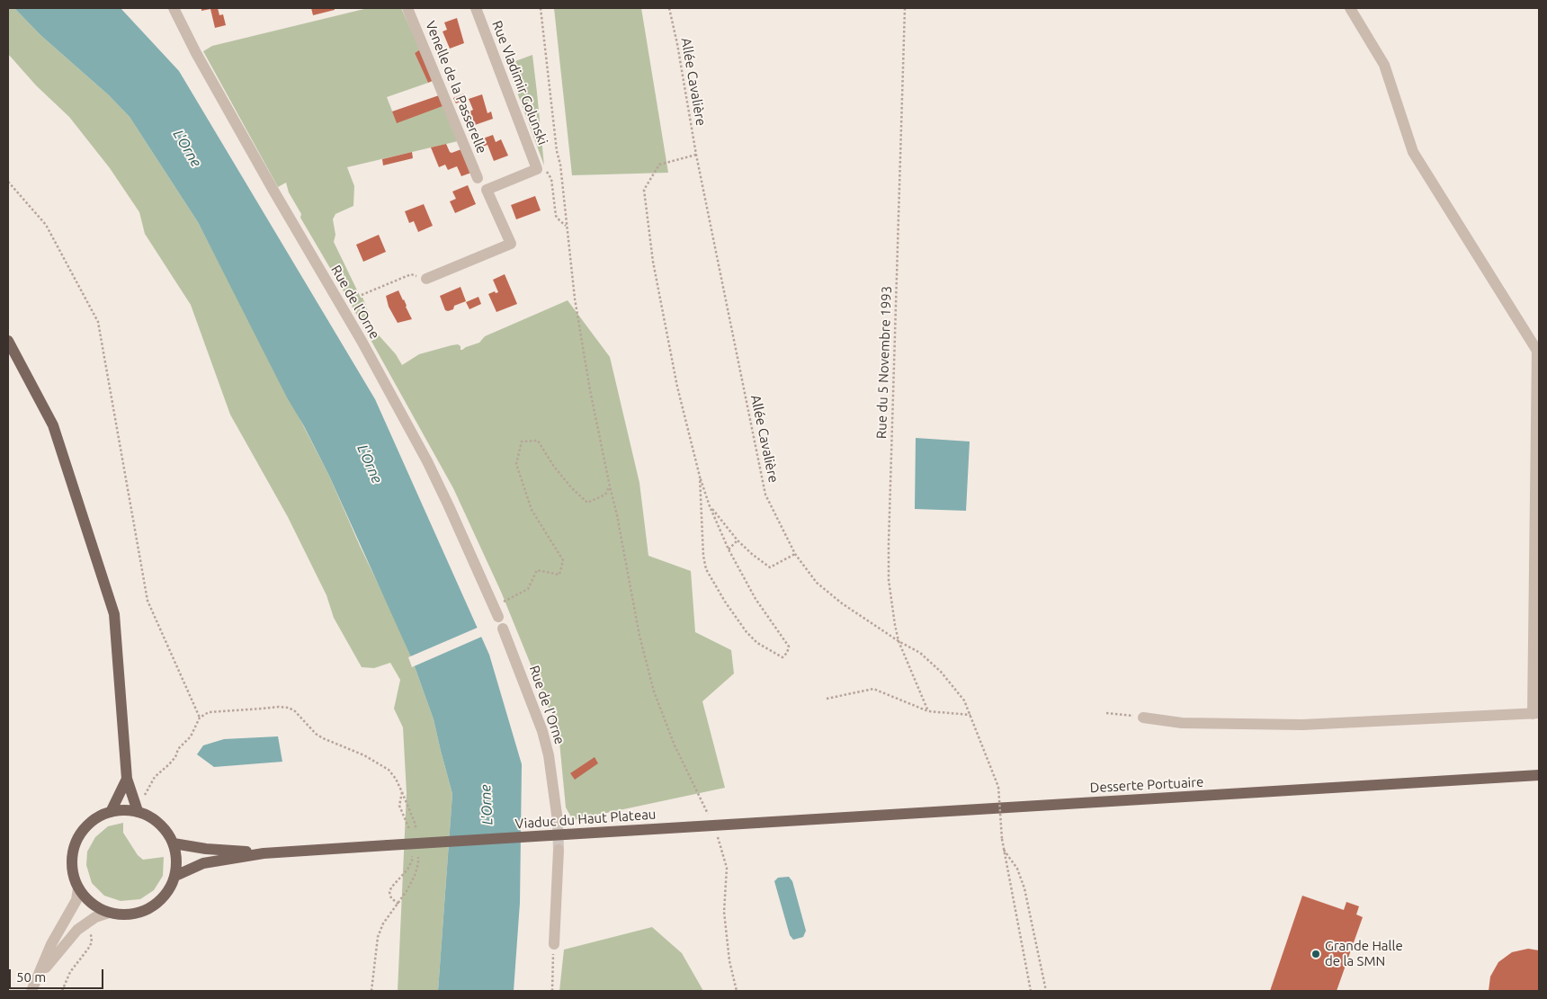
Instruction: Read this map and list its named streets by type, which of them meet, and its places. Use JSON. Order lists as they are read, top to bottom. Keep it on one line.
{"streets":{"main road":["Desserte Portuaire","Viaduc du Haut Plateau"],"street":["Rue Vladimir Golunski","Venelle de la Passerelle","Rue de l'Orne"],"path":["Allée Cavalière","Rue du 5 Novembre 1993"]},"crossings":[["Allée Cavalière","Rue du 5 Novembre 1993"],["Desserte Portuaire","Viaduc du Haut Plateau"]],"water":["L'Orne"],"places":["Grande Halle de la SMN"],"scale_bar":"50 m"}
